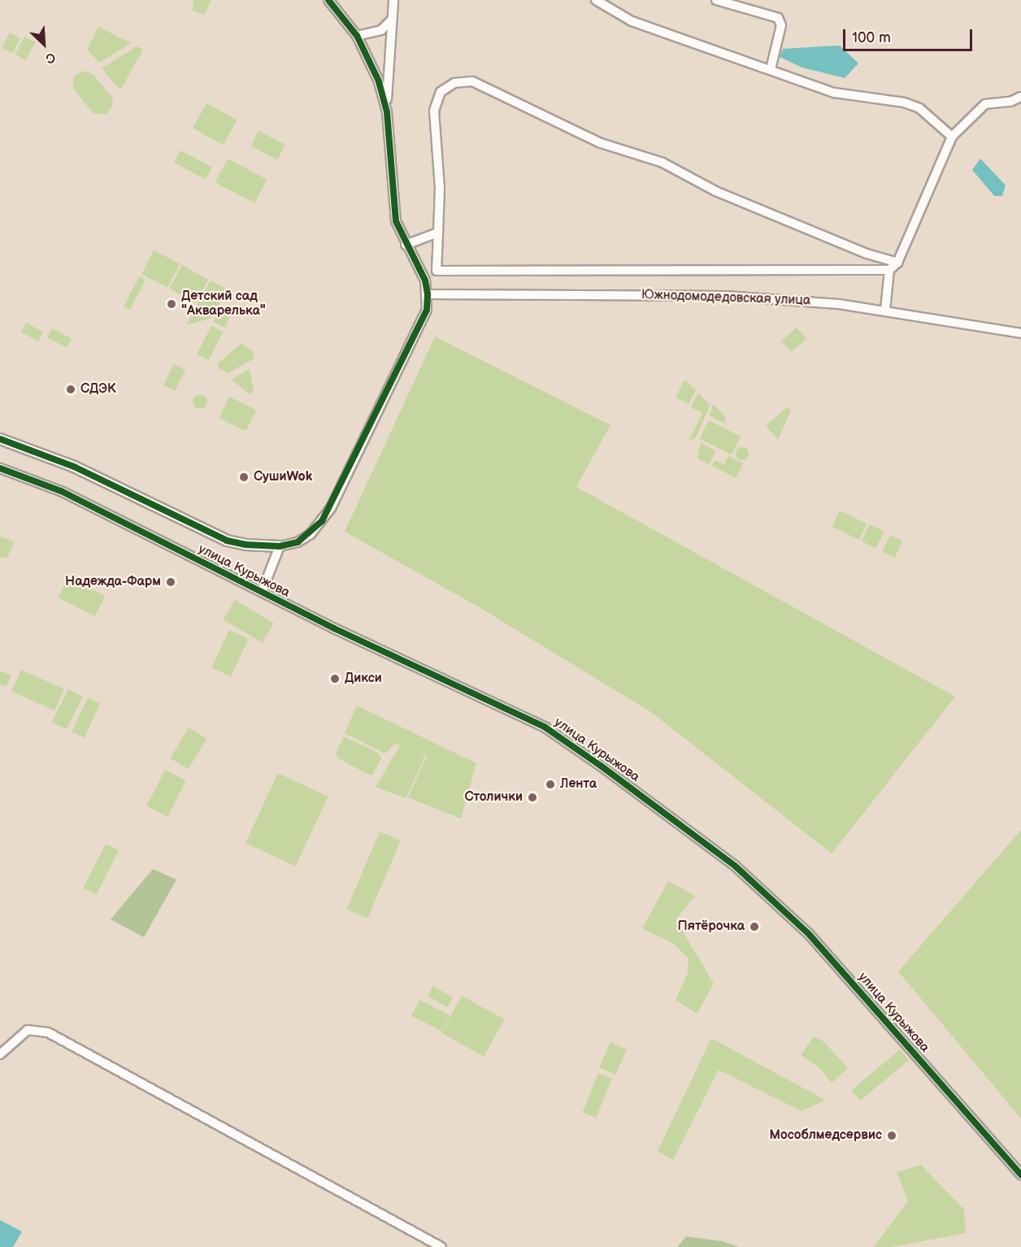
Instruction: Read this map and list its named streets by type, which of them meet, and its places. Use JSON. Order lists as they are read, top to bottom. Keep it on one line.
{"streets":{"street":["Южнодомодедовская улица","улица Курыжова"]},"places":["Детский сад \"Акварелька\"","СДЭК","СушиWok","Надежда-Фарм","Дикси","Лента","Столички","Пятёрочка","Мособлмедсервис"],"scale_bar":"100 m","north":"bottom right"}
